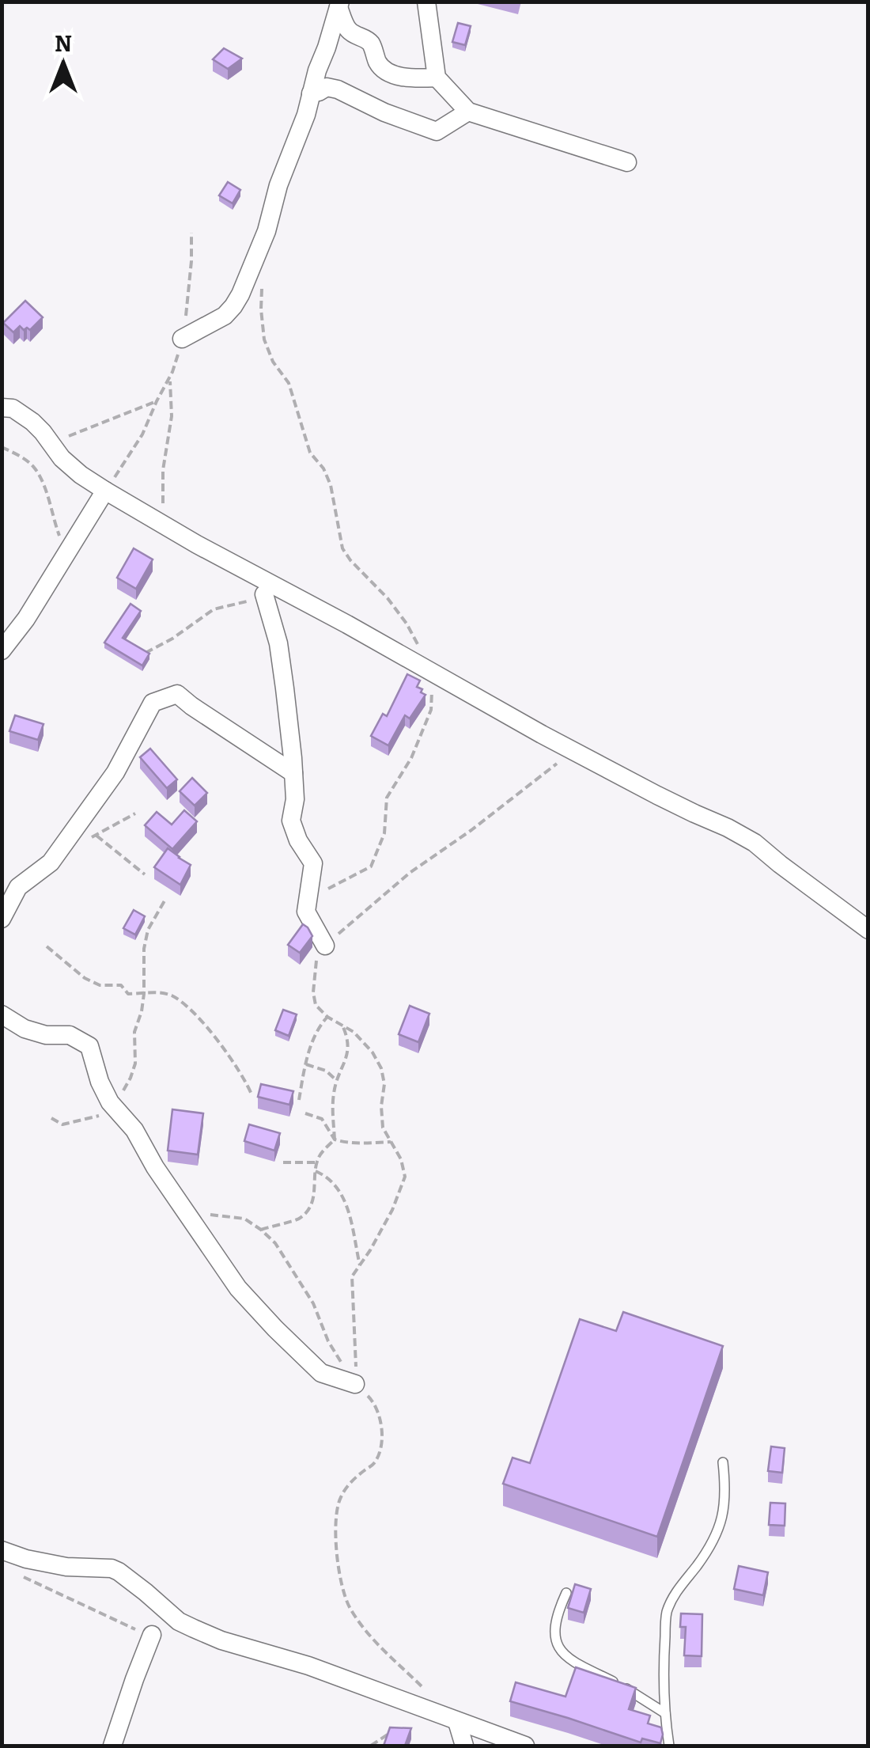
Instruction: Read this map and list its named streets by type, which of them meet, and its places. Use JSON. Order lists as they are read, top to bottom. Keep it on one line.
{"north":"top"}
